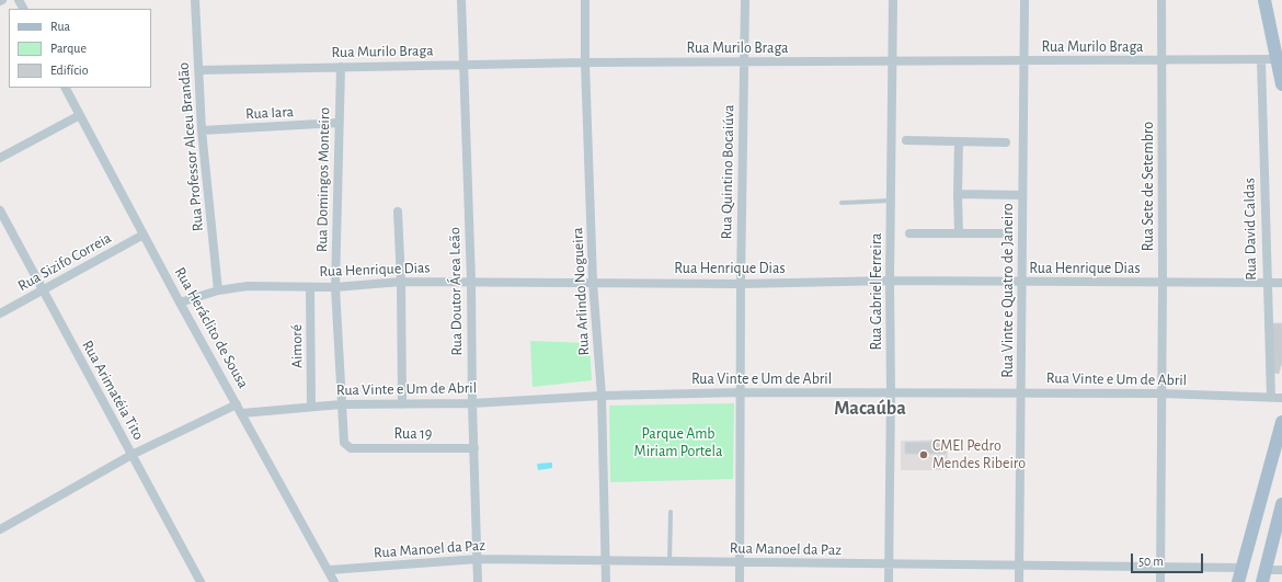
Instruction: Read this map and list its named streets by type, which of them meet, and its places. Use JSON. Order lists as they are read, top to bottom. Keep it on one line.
{"streets":{"street":["Rua Murilo Braga","Rua Iara","Rua Professor Alceu Brandão","Rua Quintino Bocaiúva","Rua Domingos Monteiro","Rua Sete de Setembro","Rua David Caldas","Rua Sizifo Correia","Rua Henrique Dias","Rua Vinte e Quatro de Janeiro","Rua Doutor Área Leão","Rua Arlindo Nogueira","Rua Gabriel Ferreira","Rua Heráclito de Sousa","Aimoré","Rua Vinte e Um de Abril","Rua Arimatéia Tito","Rua 19","Rua Manoel da Paz"]},"crossings":[["Rua Murilo Braga","Rua Professor Alceu Brandão"],["Rua Murilo Braga","Rua Quintino Bocaiúva"],["Rua Murilo Braga","Rua Domingos Monteiro"],["Rua Murilo Braga","Rua Sete de Setembro"],["Rua Murilo Braga","Rua David Caldas"],["Rua Murilo Braga","Rua Vinte e Quatro de Janeiro"],["Rua Murilo Braga","Rua Doutor Área Leão"],["Rua Murilo Braga","Rua Arlindo Nogueira"],["Rua Murilo Braga","Rua Gabriel Ferreira"],["Rua Iara","Rua Professor Alceu Brandão"],["Rua Iara","Rua Domingos Monteiro"],["Rua Professor Alceu Brandão","Rua Henrique Dias"],["Rua Quintino Bocaiúva","Rua Henrique Dias"],["Rua Quintino Bocaiúva","Rua Vinte e Um de Abril"],["Rua Quintino Bocaiúva","Rua Manoel da Paz"],["Rua Domingos Monteiro","Rua Henrique Dias"],["Rua Domingos Monteiro","Rua Vinte e Um de Abril"],["Rua Domingos Monteiro","Rua 19"],["Rua Sete de Setembro","Rua Henrique Dias"],["Rua Sete de Setembro","Rua Vinte e Um de Abril"],["Rua Sete de Setembro","Rua Manoel da Paz"],["Rua David Caldas","Rua Henrique Dias"],["Rua David Caldas","Rua Vinte e Um de Abril"],["Rua Sizifo Correia","Rua Heráclito de Sousa"],["Rua Sizifo Correia","Rua Arimatéia Tito"],["Rua Henrique Dias","Rua Vinte e Quatro de Janeiro"],["Rua Henrique Dias","Rua Doutor Área Leão"],["Rua Henrique Dias","Rua Arlindo Nogueira"],["Rua Henrique Dias","Rua Gabriel Ferreira"],["Rua Henrique Dias","Rua Heráclito de Sousa"],["Rua Henrique Dias","Aimoré"],["Rua Vinte e Quatro de Janeiro","Rua Vinte e Um de Abril"],["Rua Vinte e Quatro de Janeiro","Rua Manoel da Paz"],["Rua Doutor Área Leão","Rua Vinte e Um de Abril"],["Rua Doutor Área Leão","Rua 19"],["Rua Doutor Área Leão","Rua Manoel da Paz"],["Rua Arlindo Nogueira","Rua Vinte e Um de Abril"],["Rua Arlindo Nogueira","Rua Manoel da Paz"],["Rua Gabriel Ferreira","Rua Vinte e Um de Abril"],["Rua Gabriel Ferreira","Rua Manoel da Paz"],["Rua Heráclito de Sousa","Rua Vinte e Um de Abril"],["Rua Heráclito de Sousa","Rua Manoel da Paz"],["Aimoré","Rua Vinte e Um de Abril"]],"districts":["Macaúba"],"parks":["Parque Amb Miriam Portela"],"places":["CMEI Pedro Mendes Ribeiro"],"legend":["Rua","Parque","Edifício"],"scale_bar":"50 m"}
